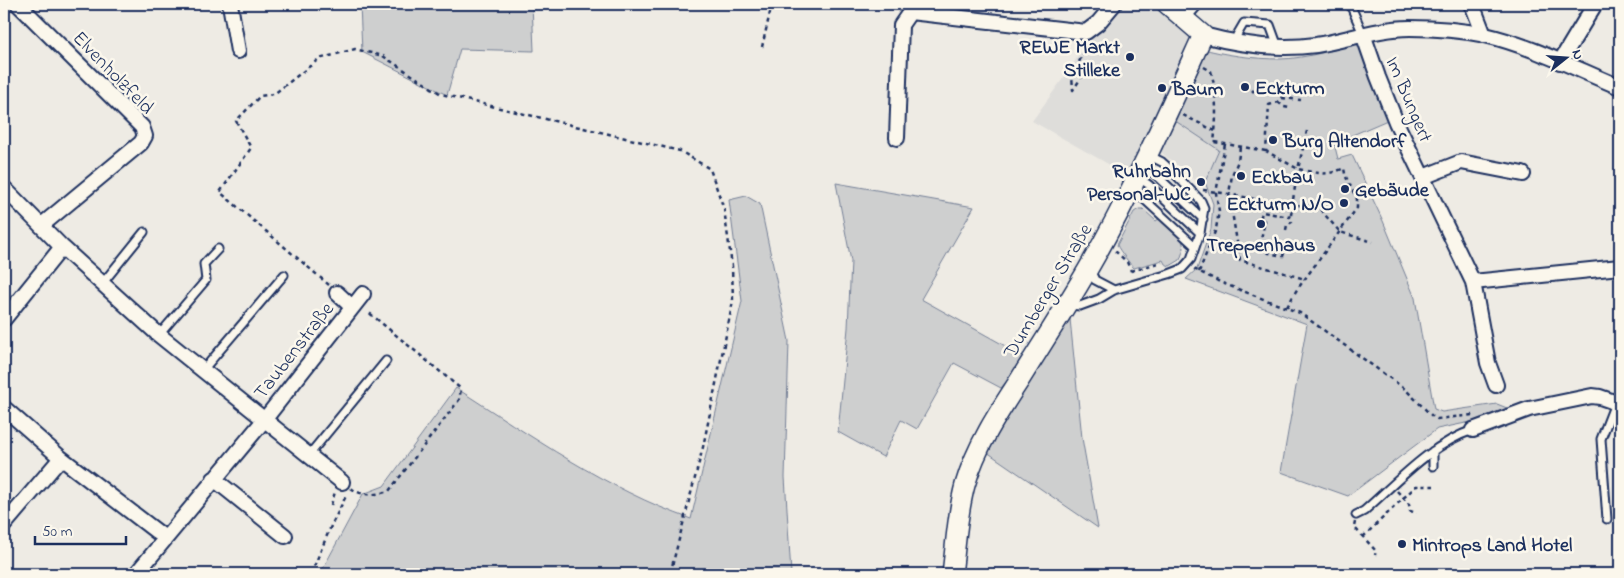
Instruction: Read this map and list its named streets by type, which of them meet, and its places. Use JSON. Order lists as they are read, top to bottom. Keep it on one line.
{"streets":{"main road":["Dumberger Straße"],"street":["Elvenholzfeld","Im Bungert","Taubenstraße"]},"crossings":[["Elvenholzfeld","Taubenstraße"]],"places":["REWE Markt Stilleke","Eckturm","Baum","Burg Altendorf","Eckbau","Ruhrbahn Personal-WC","Gebäude","Eckturm N/O","Treppenhaus","Mintrops Land Hotel"],"scale_bar":"50 m","north":"right"}
